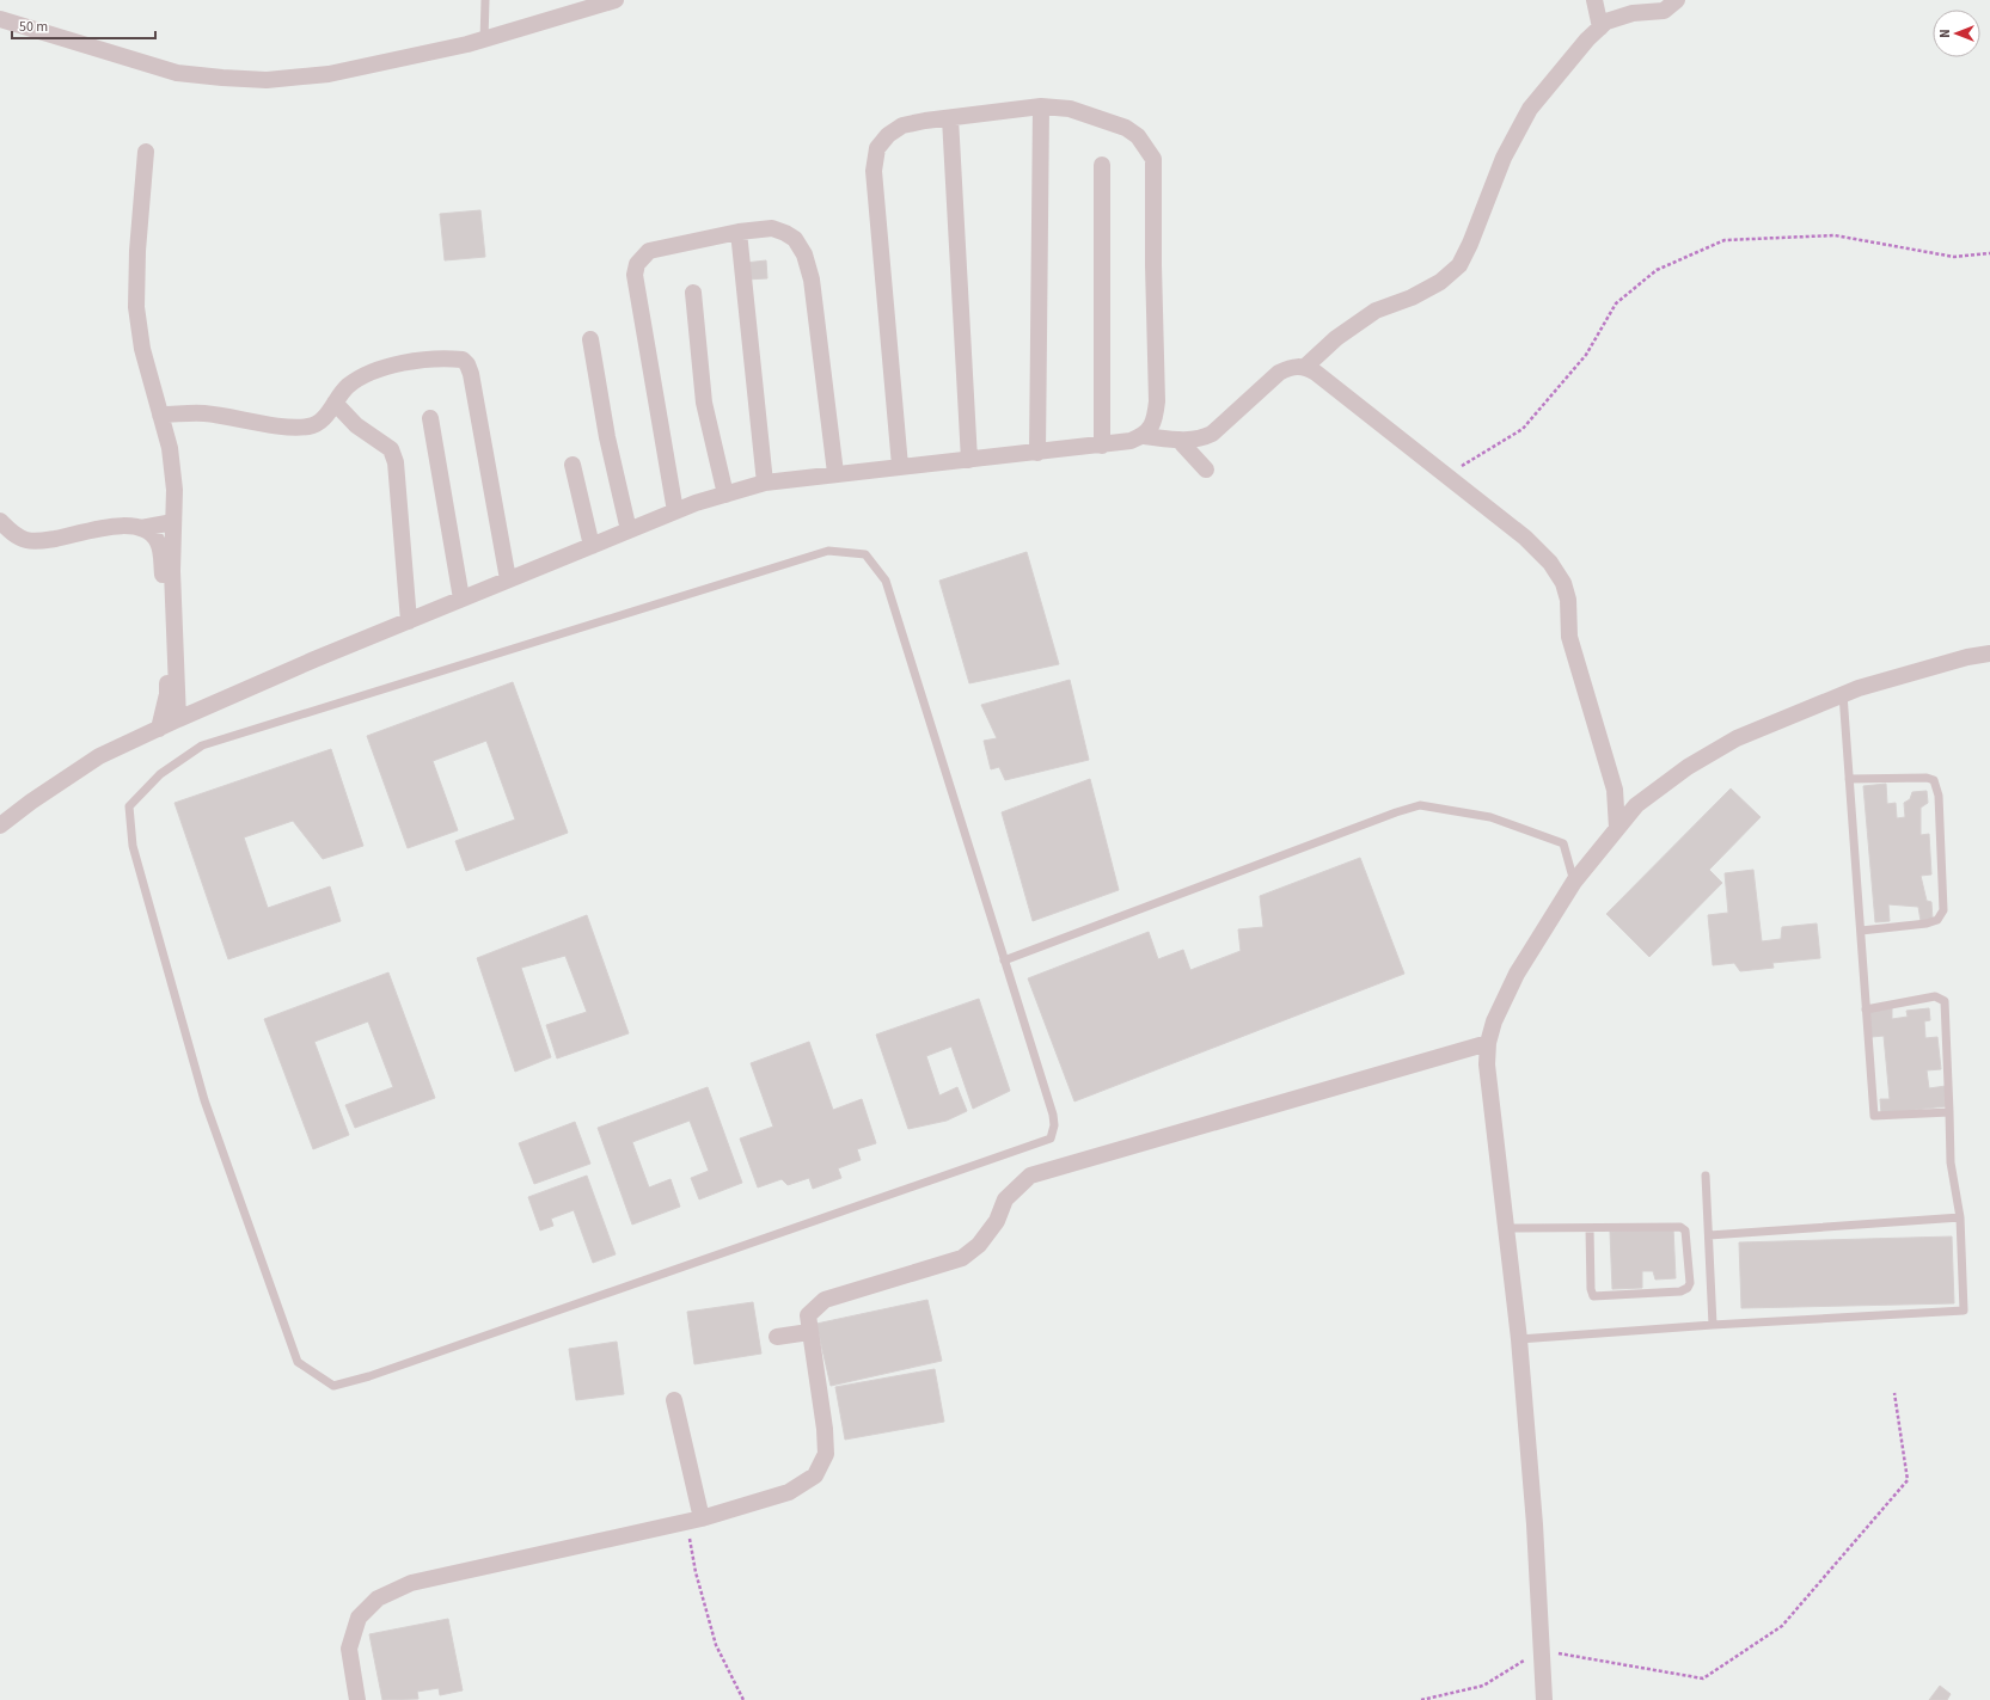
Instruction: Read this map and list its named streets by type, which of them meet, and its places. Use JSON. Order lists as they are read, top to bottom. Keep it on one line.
{"scale_bar":"50 m","north":"left"}
